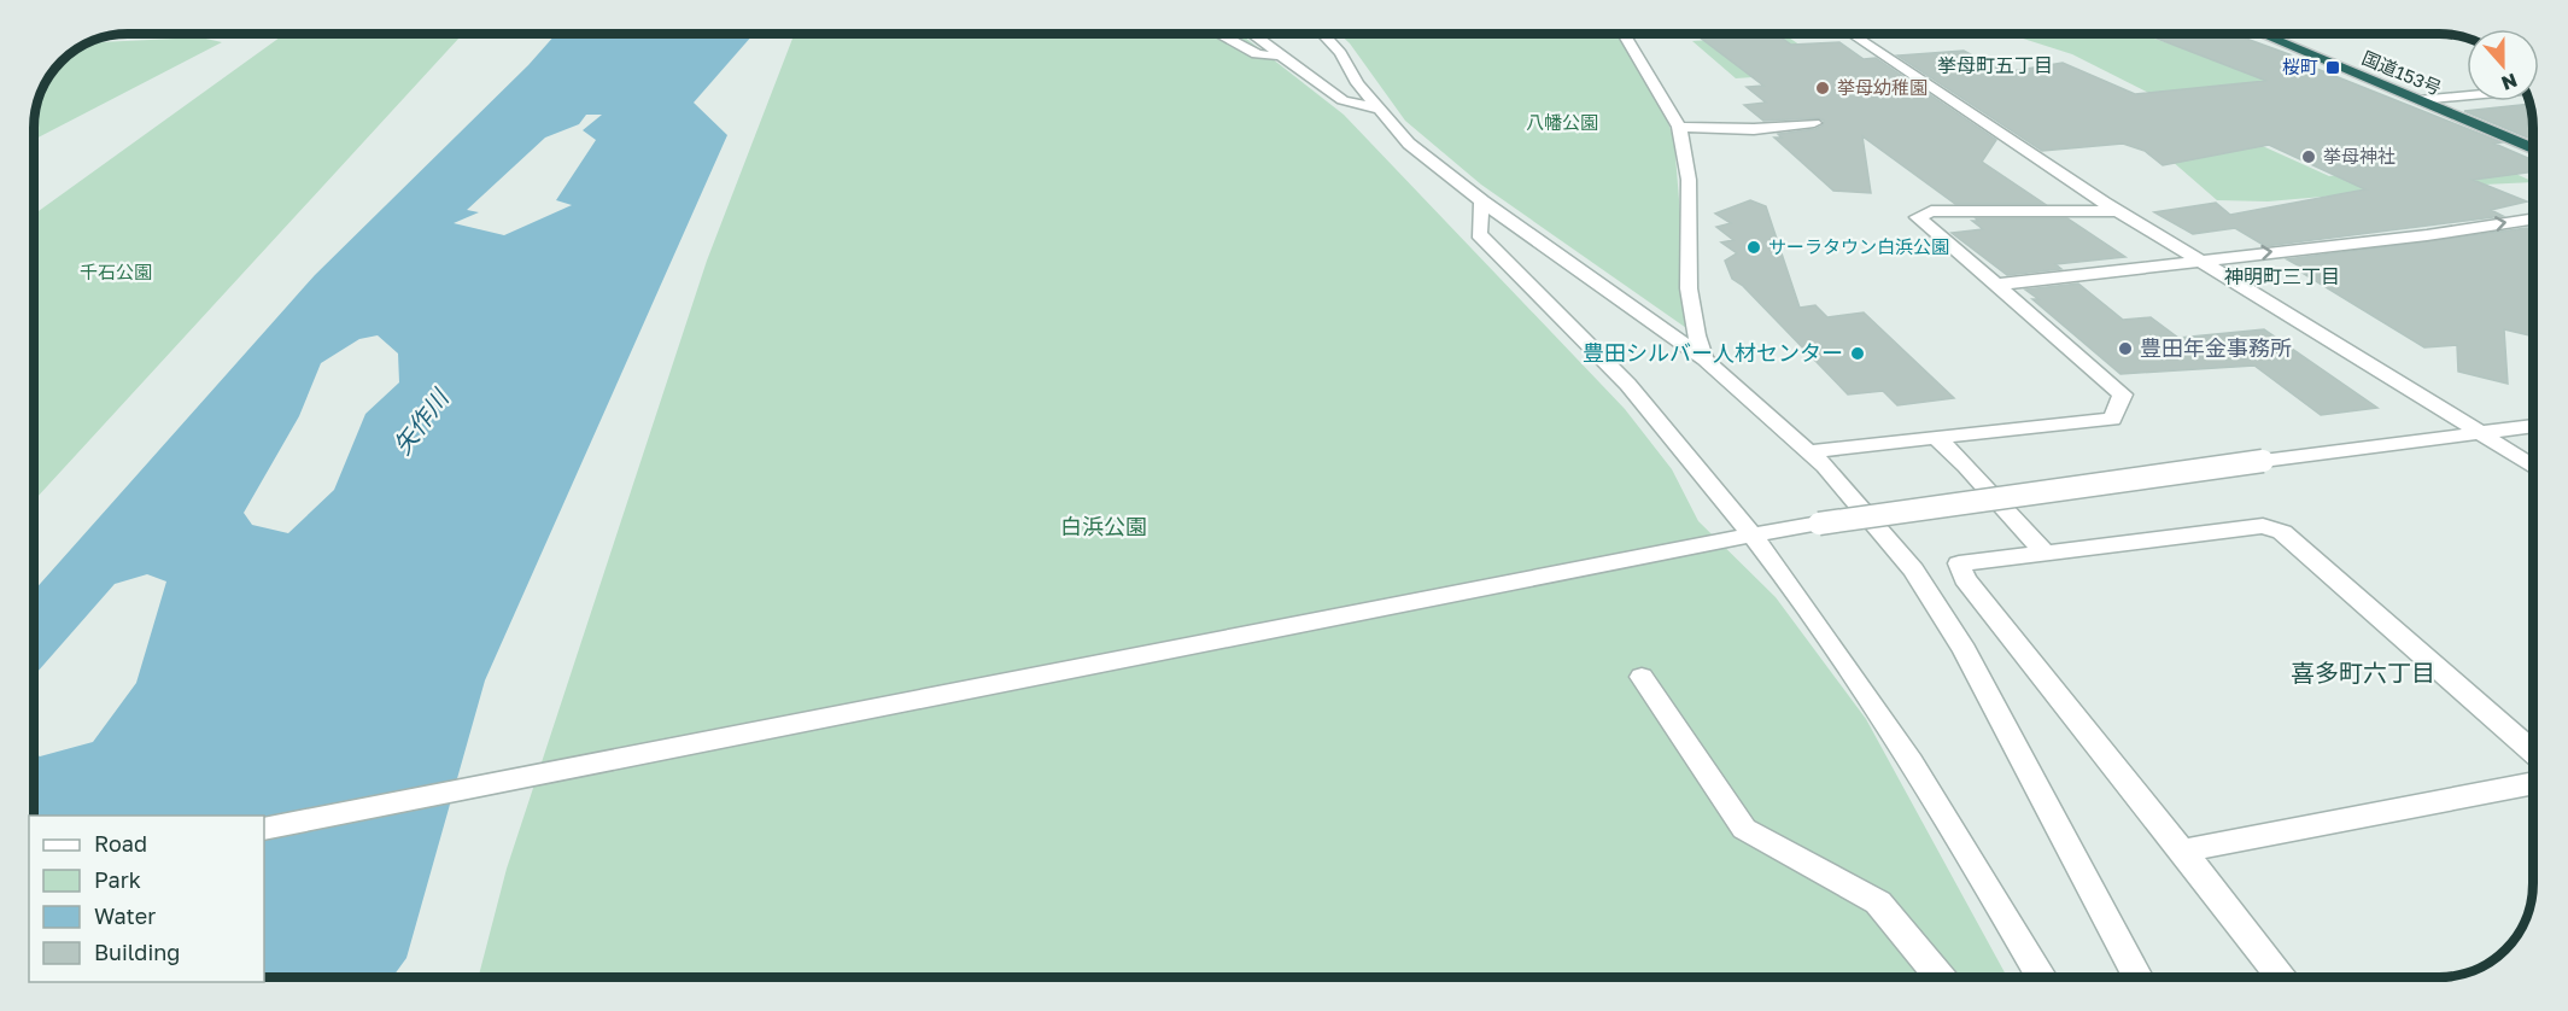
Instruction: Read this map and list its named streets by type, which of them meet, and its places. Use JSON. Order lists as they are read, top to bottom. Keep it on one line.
{"streets":{"highway":["国道153号"]},"districts":["挙母町五丁目","神明町三丁目","喜多町六丁目"],"water":["矢作川"],"parks":["八幡公園","千石公園","白浜公園"],"places":{"transit":["桜町"],"other":["挙母幼稚園","挙母神社","サーラタウン白浜公園","豊田年金事務所","豊田シルバー人材センター"]},"legend":["Road","Park","Water","Building"],"north":"bottom"}
